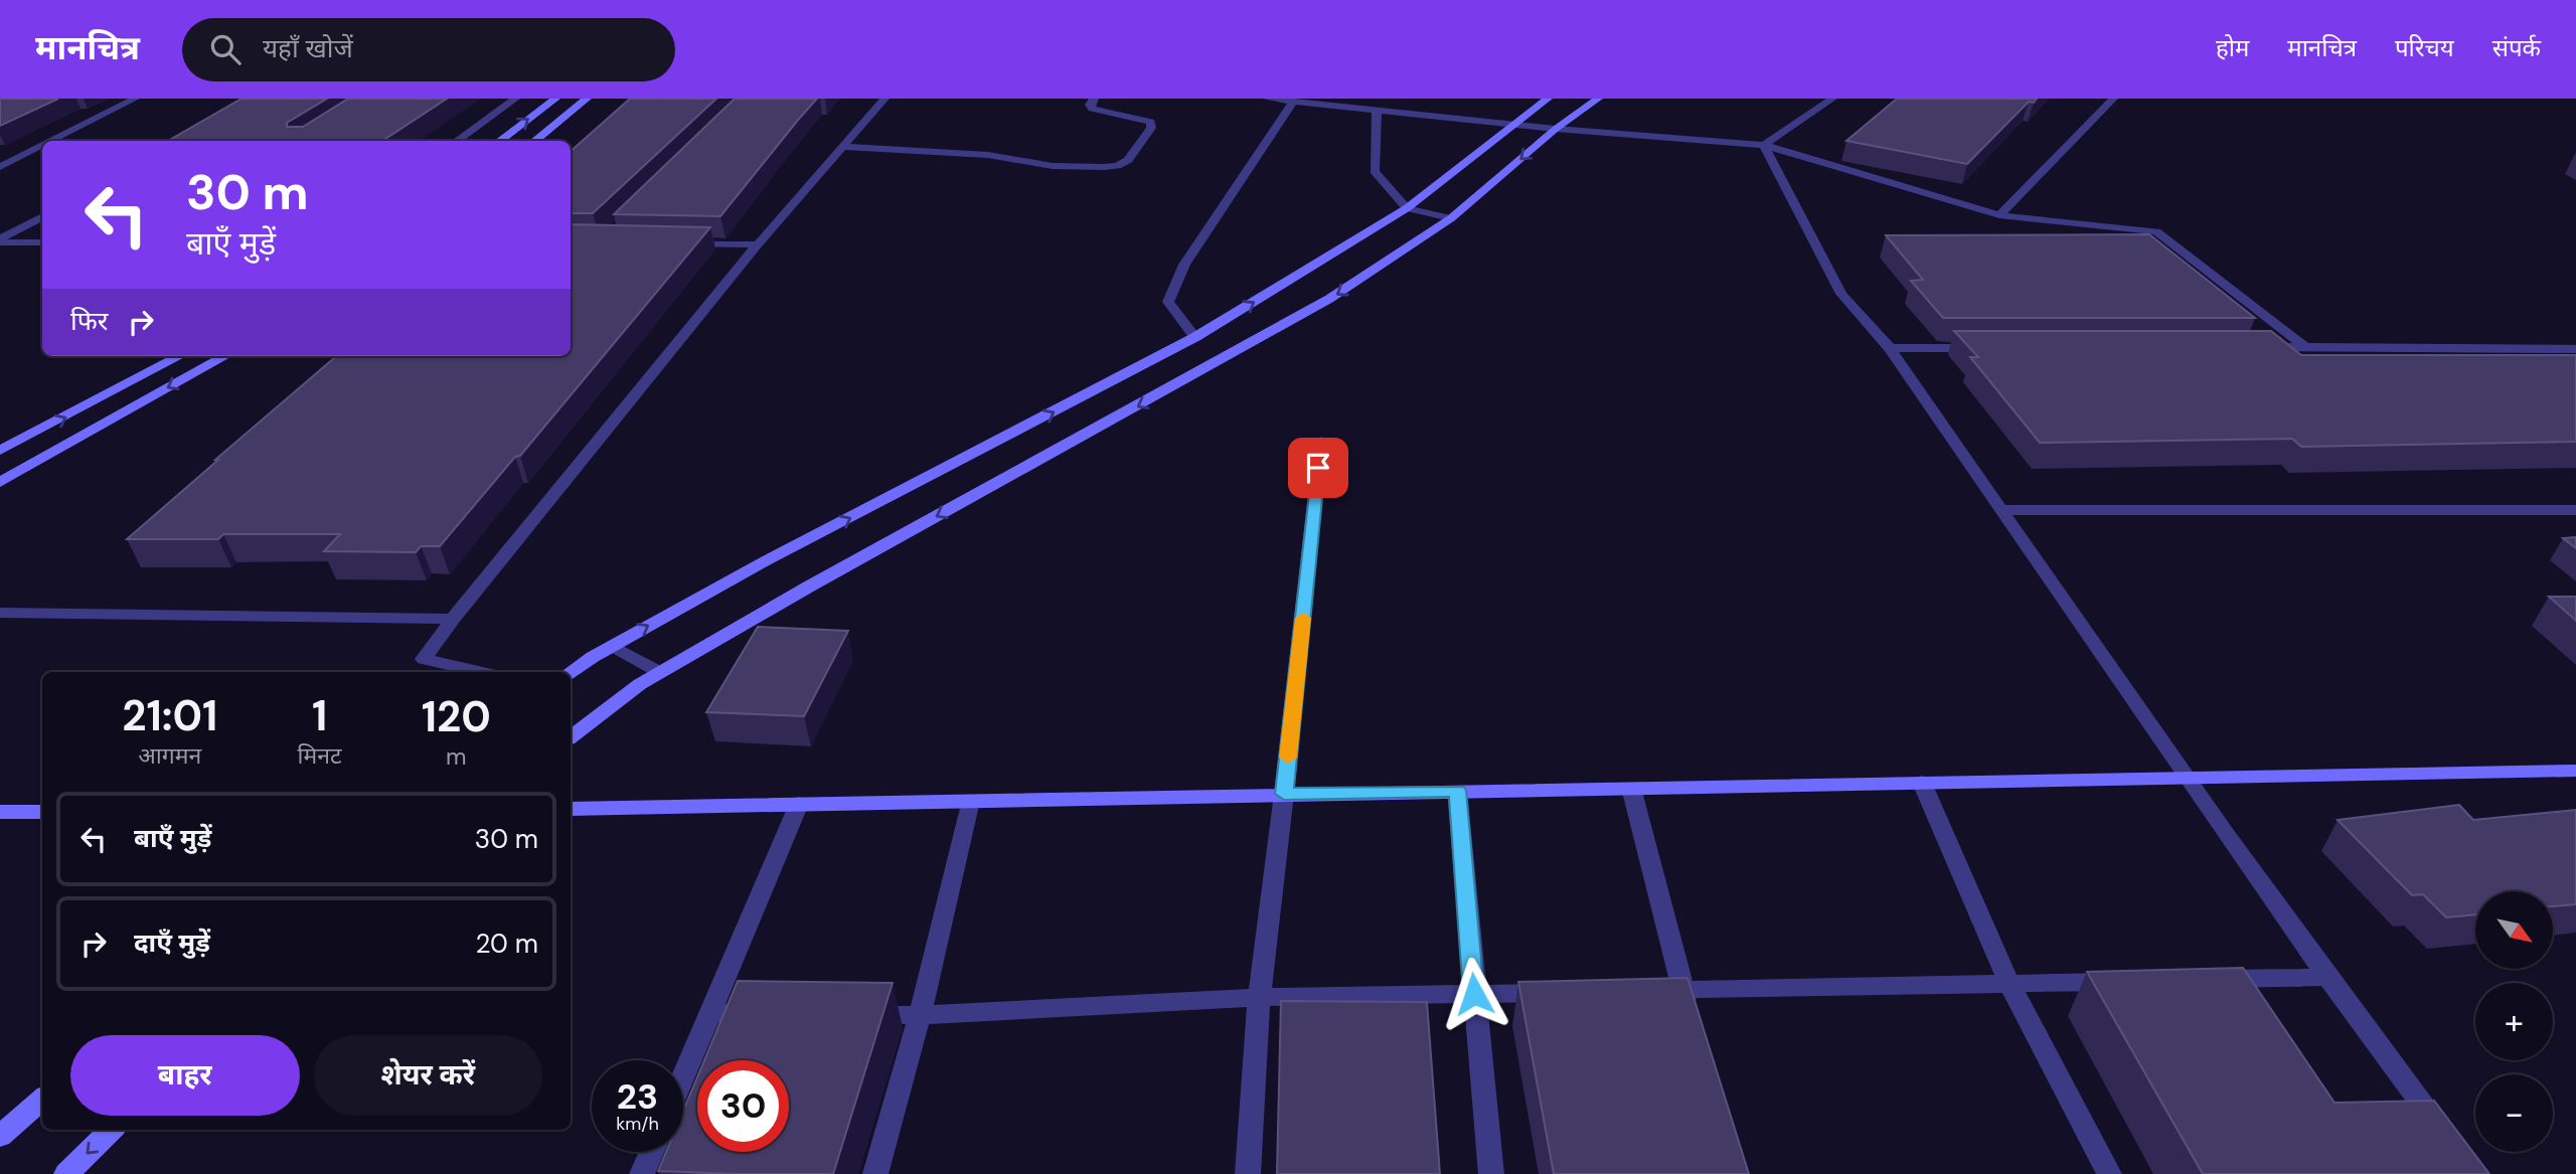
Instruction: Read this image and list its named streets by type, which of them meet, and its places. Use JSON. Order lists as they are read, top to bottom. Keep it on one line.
{"north":"bottom right","page":{"header":"मानचित्र","search":"यहाँ खोजें","nav":["होम","मानचित्र","परिचय","संपर्क"],"turn":["30 m","बाएँ मुड़ें"],"then":"फिर","eta":["21:01","आगमन","1","मिनट","120","m"],"list":[{"name":"बाएँ मुड़ें","value":"30 m"},{"name":"दाएँ मुड़ें","value":"20 m"}],"map_buttons":["+","−"],"buttons":["बाहर","शेयर करें"],"speed":"23 km/h","limit":"30"}}
